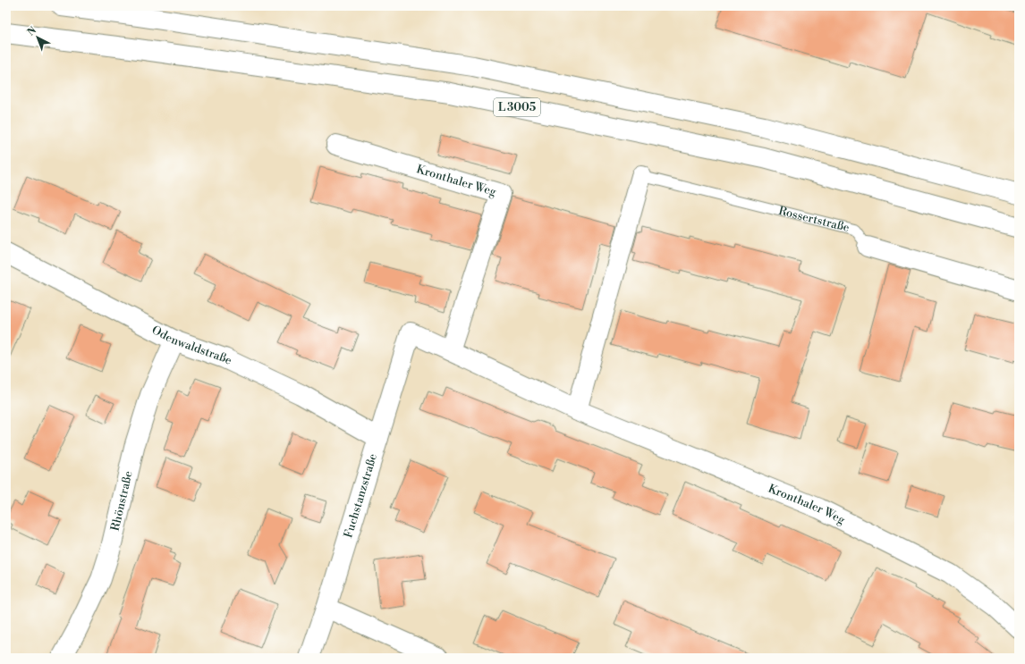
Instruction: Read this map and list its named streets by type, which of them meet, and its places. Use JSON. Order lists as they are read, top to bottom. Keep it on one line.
{"streets":{"main road":["L 3005","Kronthaler Weg","Rossertstraße","Odenwaldstraße","Fuchstanzstraße","Rhönstraße"]},"crossings":[["Kronthaler Weg","Fuchstanzstraße"],["Odenwaldstraße","Fuchstanzstraße"],["Odenwaldstraße","Rhönstraße"]],"north":"top left"}
